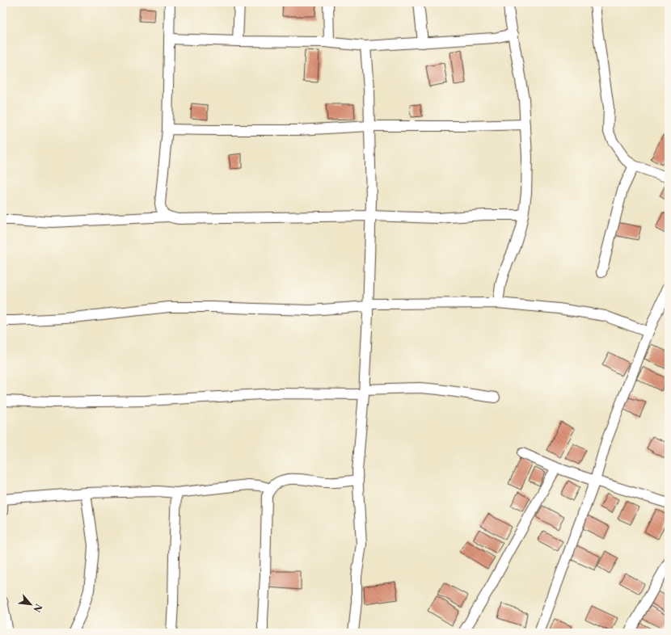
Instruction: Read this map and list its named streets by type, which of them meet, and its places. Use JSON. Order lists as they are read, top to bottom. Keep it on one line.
{"north":"bottom right"}
